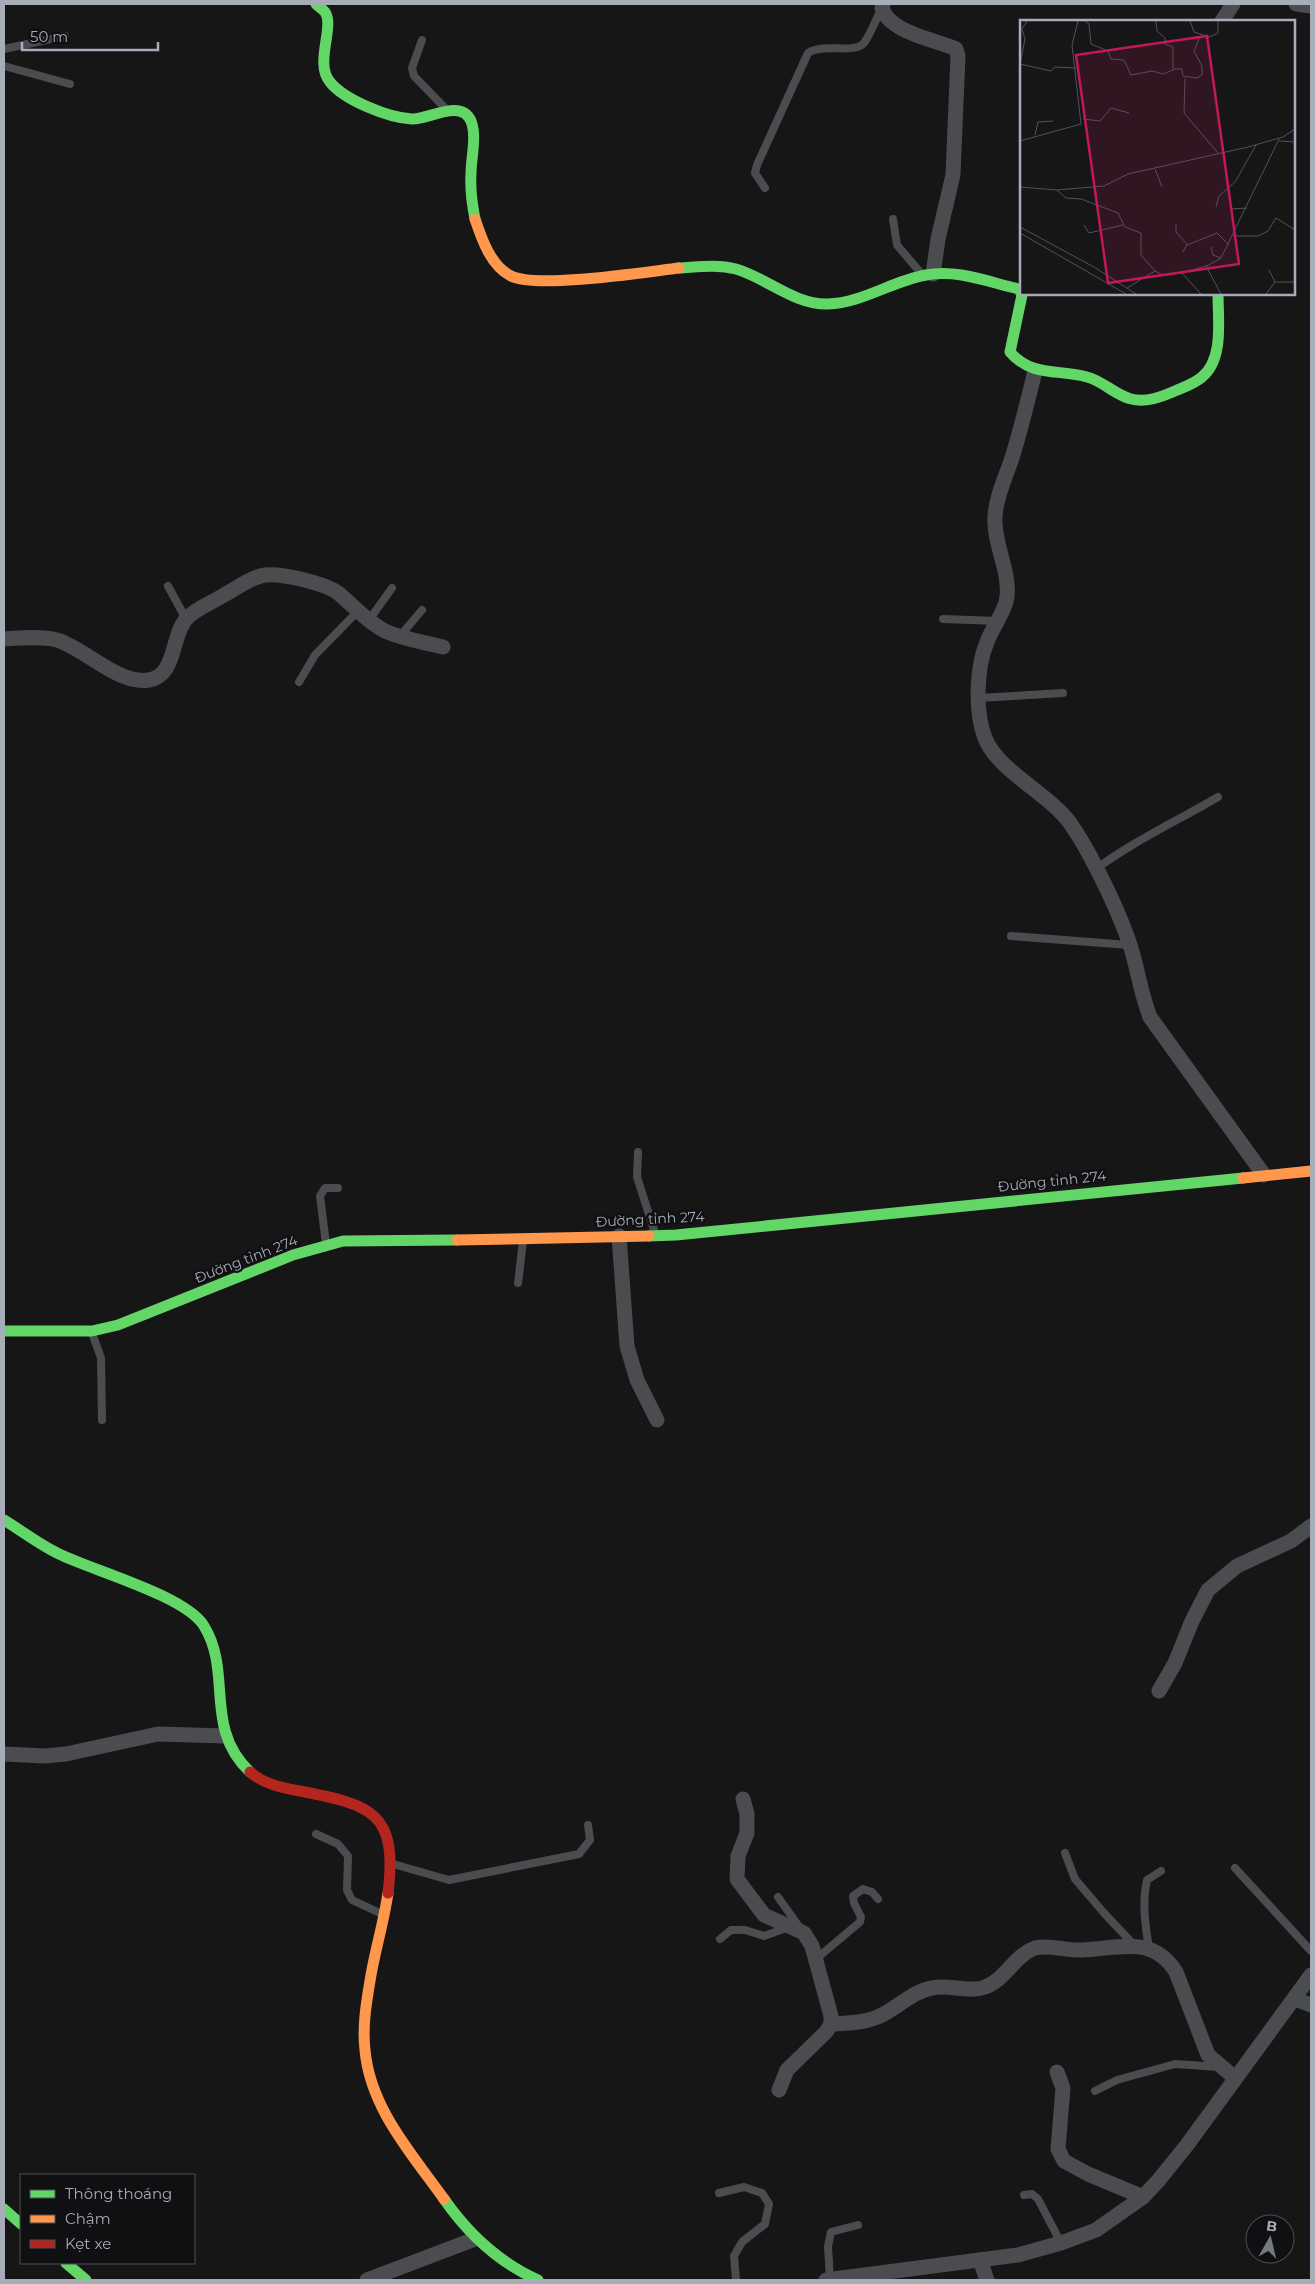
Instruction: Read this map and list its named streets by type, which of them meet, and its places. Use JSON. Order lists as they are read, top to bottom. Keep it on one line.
{"streets":{"street":["Đường tỉnh 274"]},"legend":["Thông thoáng","Chậm","Kẹt xe"],"scale_bar":"50 m","north":"top"}
